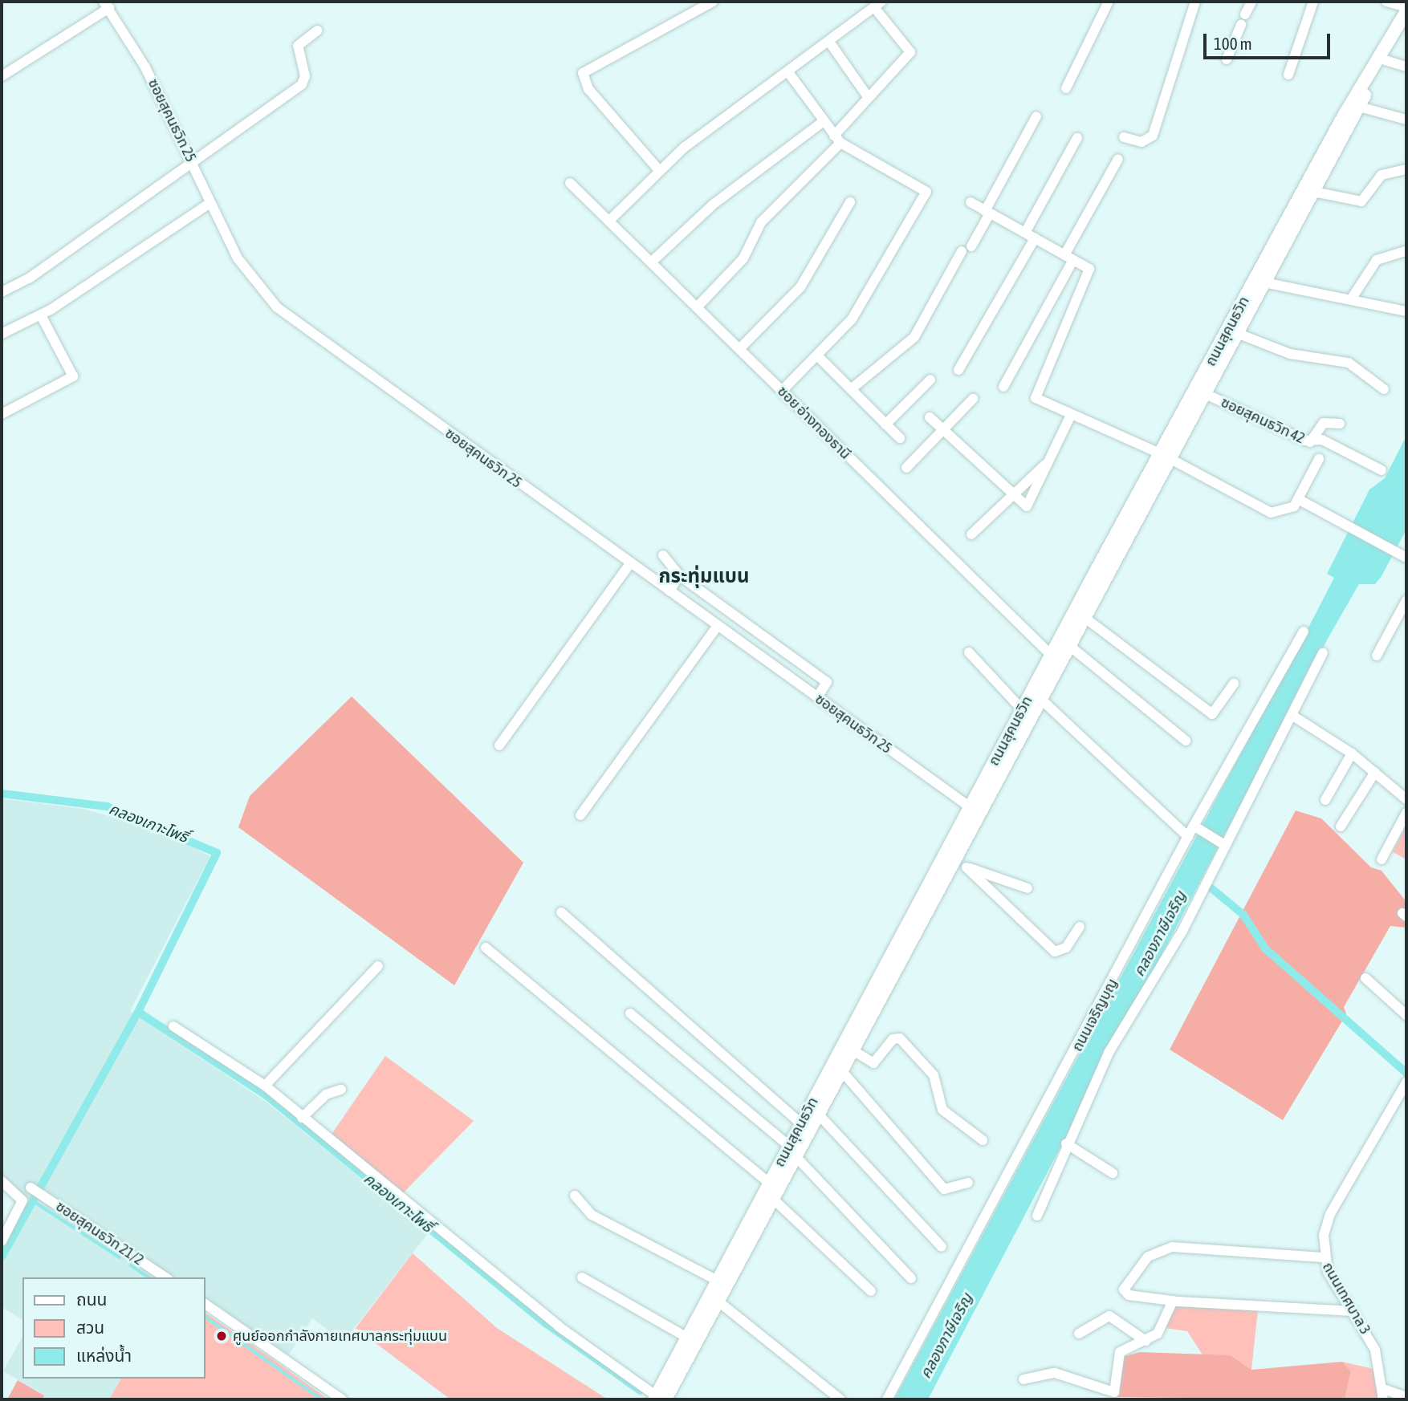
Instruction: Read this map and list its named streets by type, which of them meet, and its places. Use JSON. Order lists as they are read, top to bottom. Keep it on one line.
{"streets":{"main road":["ถนนสุคนธวิท"],"street":["ซอยสุคนธวิท 25","ซอยสุคนธวิท 42","ซอย อ่างทองธานี","ถนนเจริญบุญ","ซอยสุคนธวิท 21/2","ถนนเทศบาล 3"]},"crossings":[["ซอยสุคนธวิท 25","ถนนสุคนธวิท"],["ถนนสุคนธวิท","ซอยสุคนธวิท 42"],["ถนนสุคนธวิท","ซอย อ่างทองธานี"]],"districts":["กระทุ่มแบน"],"water":["คลองเกาะโพธิ์","คลองภาษีเจริญ"],"places":["ศูนย์ออกกำลังกายเทศบาลกระทุ่มแบน"],"legend":["ถนน","สวน","แหล่งน้ำ"],"scale_bar":"100 m"}
